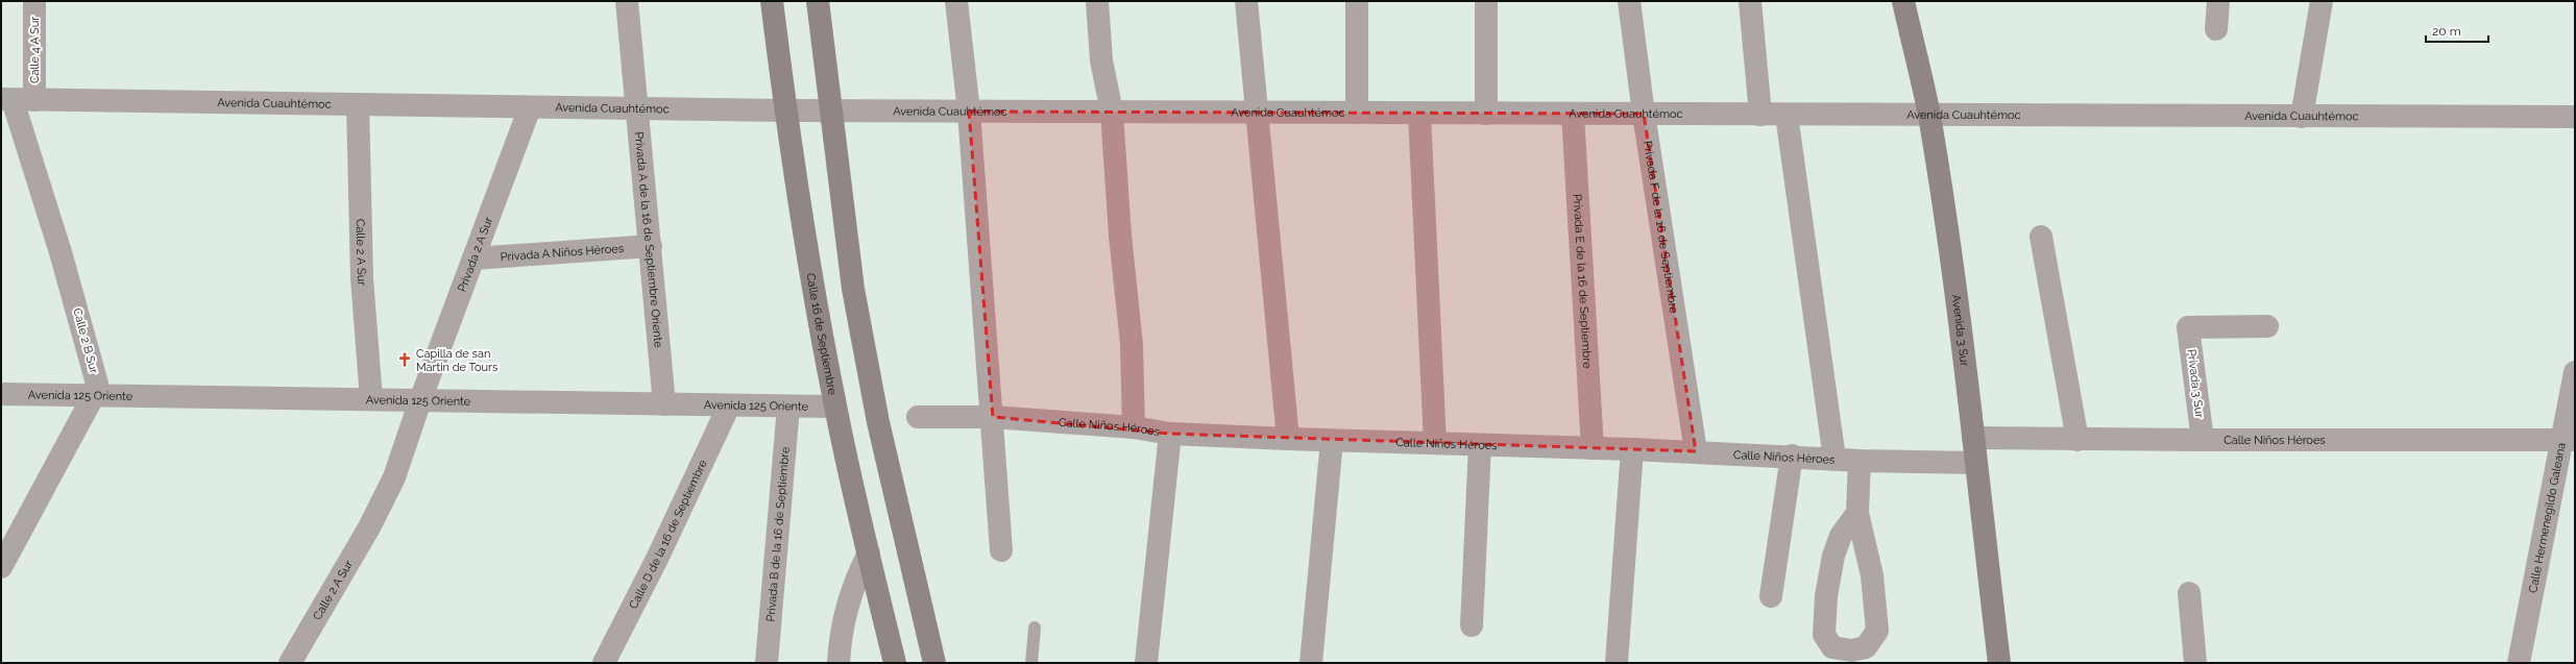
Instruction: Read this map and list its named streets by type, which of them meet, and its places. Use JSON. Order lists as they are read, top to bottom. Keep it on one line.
{"streets":{"main road":["Avenida 3 Sur","Calle 16 de Septiembre"],"street":["Calle 4 A Sur","Avenida Cuauhtémoc","Privada F de la 16 de Septiembre","Privada A de la 16 de Septiembre Oriente","Calle 2 A Sur","Privada A Niños Héroes","Privada 2 A Sur","Privada E de la 16 de Septiembre","Calle 2 B Sur","Privada 3 Sur","Avenida 125 Oriente","Calle Niños Héroes","Calle Hermenegildo Galeana","Calle D de la 16 de Septiembre","Privada B de la 16 de Septiembre"]},"crossings":[["Calle 4 A Sur","Avenida Cuauhtémoc"],["Calle 4 A Sur","Calle 2 B Sur"],["Avenida Cuauhtémoc","Privada F de la 16 de Septiembre"],["Avenida Cuauhtémoc","Privada A de la 16 de Septiembre Oriente"],["Avenida Cuauhtémoc","Calle 2 A Sur"],["Avenida Cuauhtémoc","Privada 2 A Sur"],["Avenida Cuauhtémoc","Privada E de la 16 de Septiembre"],["Avenida Cuauhtémoc","Avenida 3 Sur"],["Avenida Cuauhtémoc","Calle 16 de Septiembre"],["Avenida Cuauhtémoc","Calle 2 B Sur"],["Privada F de la 16 de Septiembre","Calle Niños Héroes"],["Privada A de la 16 de Septiembre Oriente","Privada A Niños Héroes"],["Privada A de la 16 de Septiembre Oriente","Avenida 125 Oriente"],["Calle 2 A Sur","Privada 2 A Sur"],["Calle 2 A Sur","Avenida 125 Oriente"],["Privada A Niños Héroes","Privada 2 A Sur"],["Privada 2 A Sur","Avenida 125 Oriente"],["Privada E de la 16 de Septiembre","Calle Niños Héroes"],["Avenida 3 Sur","Calle Niños Héroes"],["Calle 16 de Septiembre","Avenida 125 Oriente"],["Calle 2 B Sur","Avenida 125 Oriente"],["Privada 3 Sur","Calle Niños Héroes"],["Avenida 125 Oriente","Calle D de la 16 de Septiembre"],["Avenida 125 Oriente","Privada B de la 16 de Septiembre"],["Calle Niños Héroes","Calle Hermenegildo Galeana"]],"places":{"church":["Capilla de san Martin de Tours"]},"scale_bar":"20 m"}
